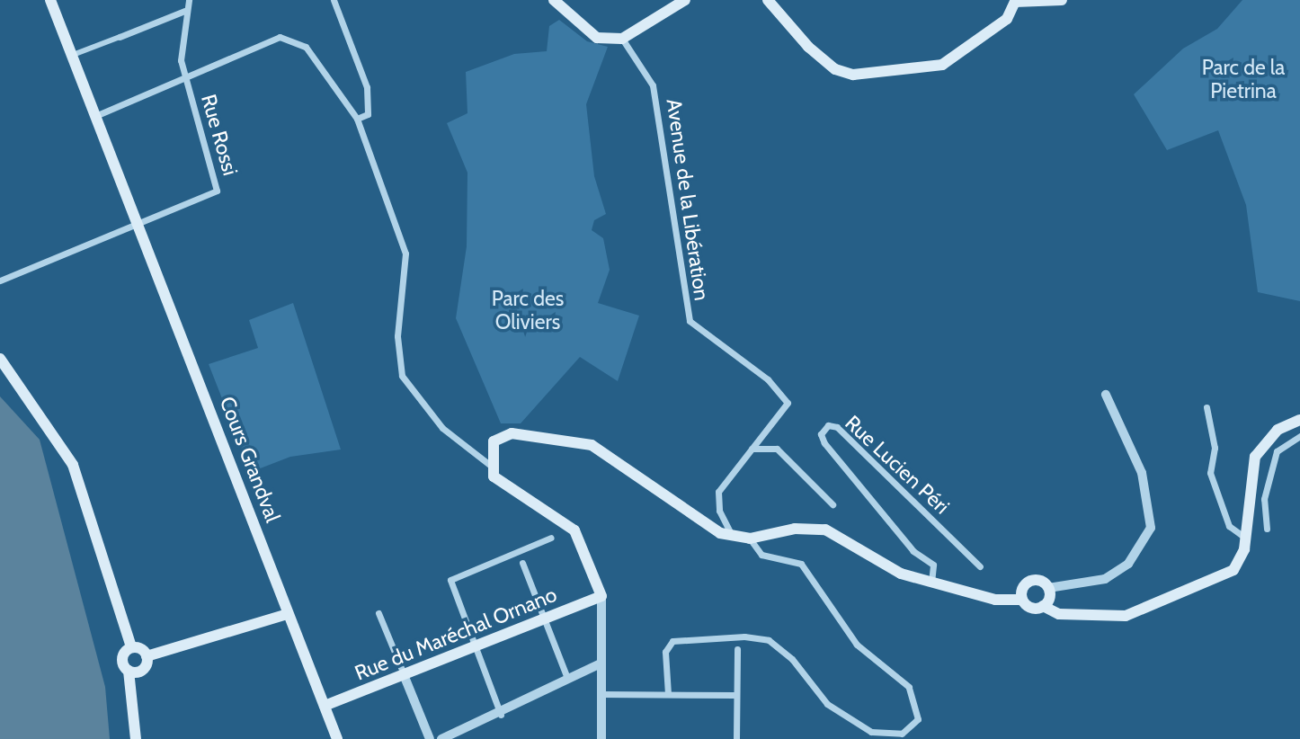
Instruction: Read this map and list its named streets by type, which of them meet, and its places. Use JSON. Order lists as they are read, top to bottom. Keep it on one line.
{"streets":{"main road":["Cours Grandval","Rue du Maréchal Ornano"],"street":["Rue Rossi","Avenue de la Libération","Rue Lucien Péri"]},"crossings":[["Rue Rossi","Cours Grandval"],["Cours Grandval","Rue du Maréchal Ornano"]],"parks":["Parc de la Pietrina","Parc des Oliviers"]}
